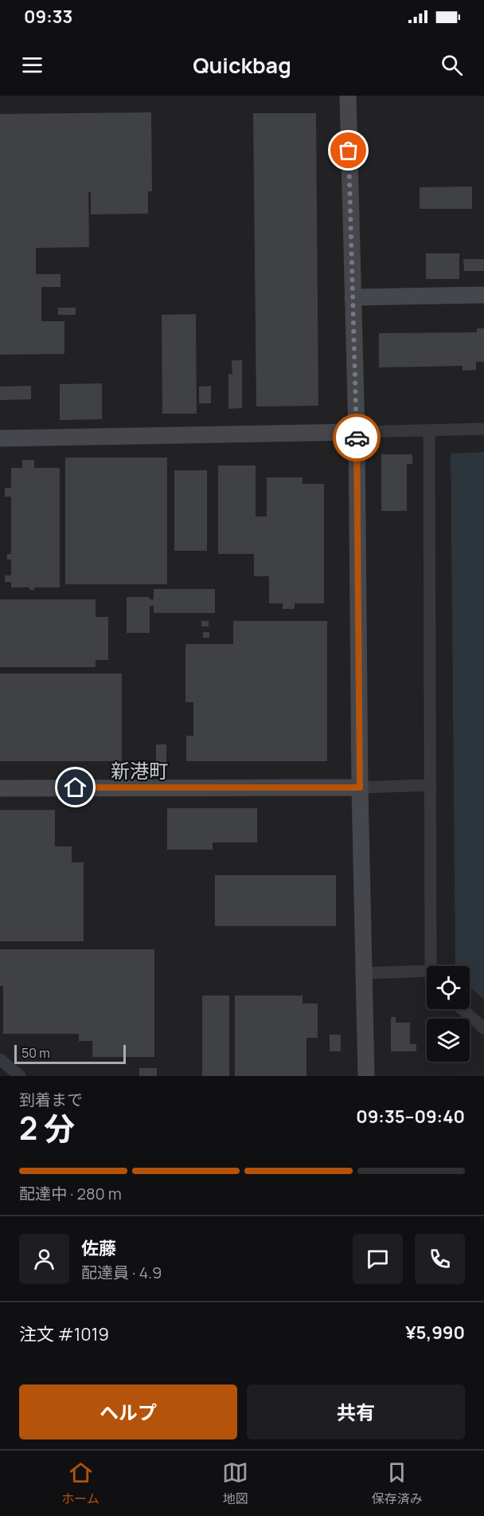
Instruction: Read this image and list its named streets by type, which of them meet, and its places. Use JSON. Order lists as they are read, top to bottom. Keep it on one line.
{"districts":["新港町"],"scale_bar":"50 m","page":{"status":"09:33","header":"Quickbag","scale":"50 m","heading":["2 分","到着まで","09:35–09:40"],"panel":["佐藤","配達員 · 4.9","注文 #1019","¥5,990"],"bar":"配達中 · 280 m","buttons":["ヘルプ","共有"],"tabs":["ホーム","地図","保存済み"]}}
